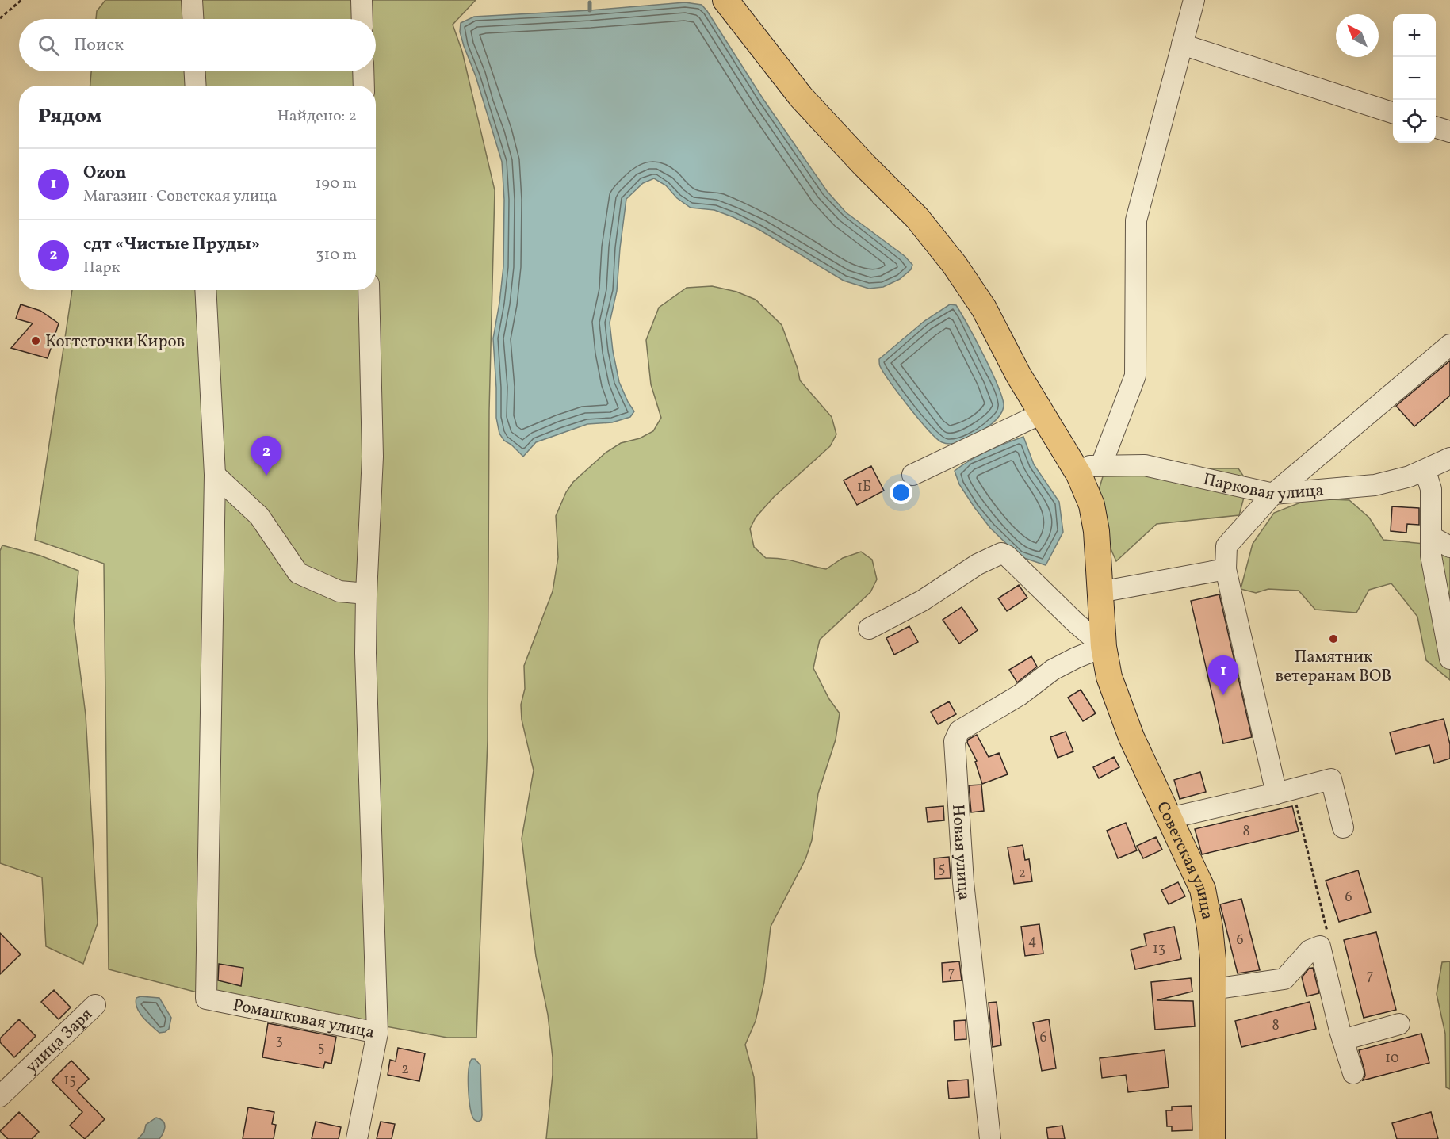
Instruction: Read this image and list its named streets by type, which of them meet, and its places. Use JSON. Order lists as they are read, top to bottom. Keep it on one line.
{"streets":{"main road":["Советская улица"],"street":["Парковая улица","Новая улица","Ромашковая улица","улица Заря"]},"crossings":[["Парковая улица","Советская улица"],["Новая улица","Советская улица"]],"places":["Когтеточки Киров","Памятник ветеранам ВОВ"],"house_numbers":["1Б","8","5","2","6","6","4","13","7","7","8","6","3","5","10","2","15"],"north":"top left","page":{"map_buttons":["+","−"],"search":"Поиск","heading":["Рядом","Найдено: 2"],"list":[{"mark":"1","name":"Ozon","note":"Магазин · Советская улица","value":"190 m"},{"mark":"2","name":"сдт «Чистые Пруды»","note":"Парк","value":"310 m"}],"pins":["2","1"]}}
